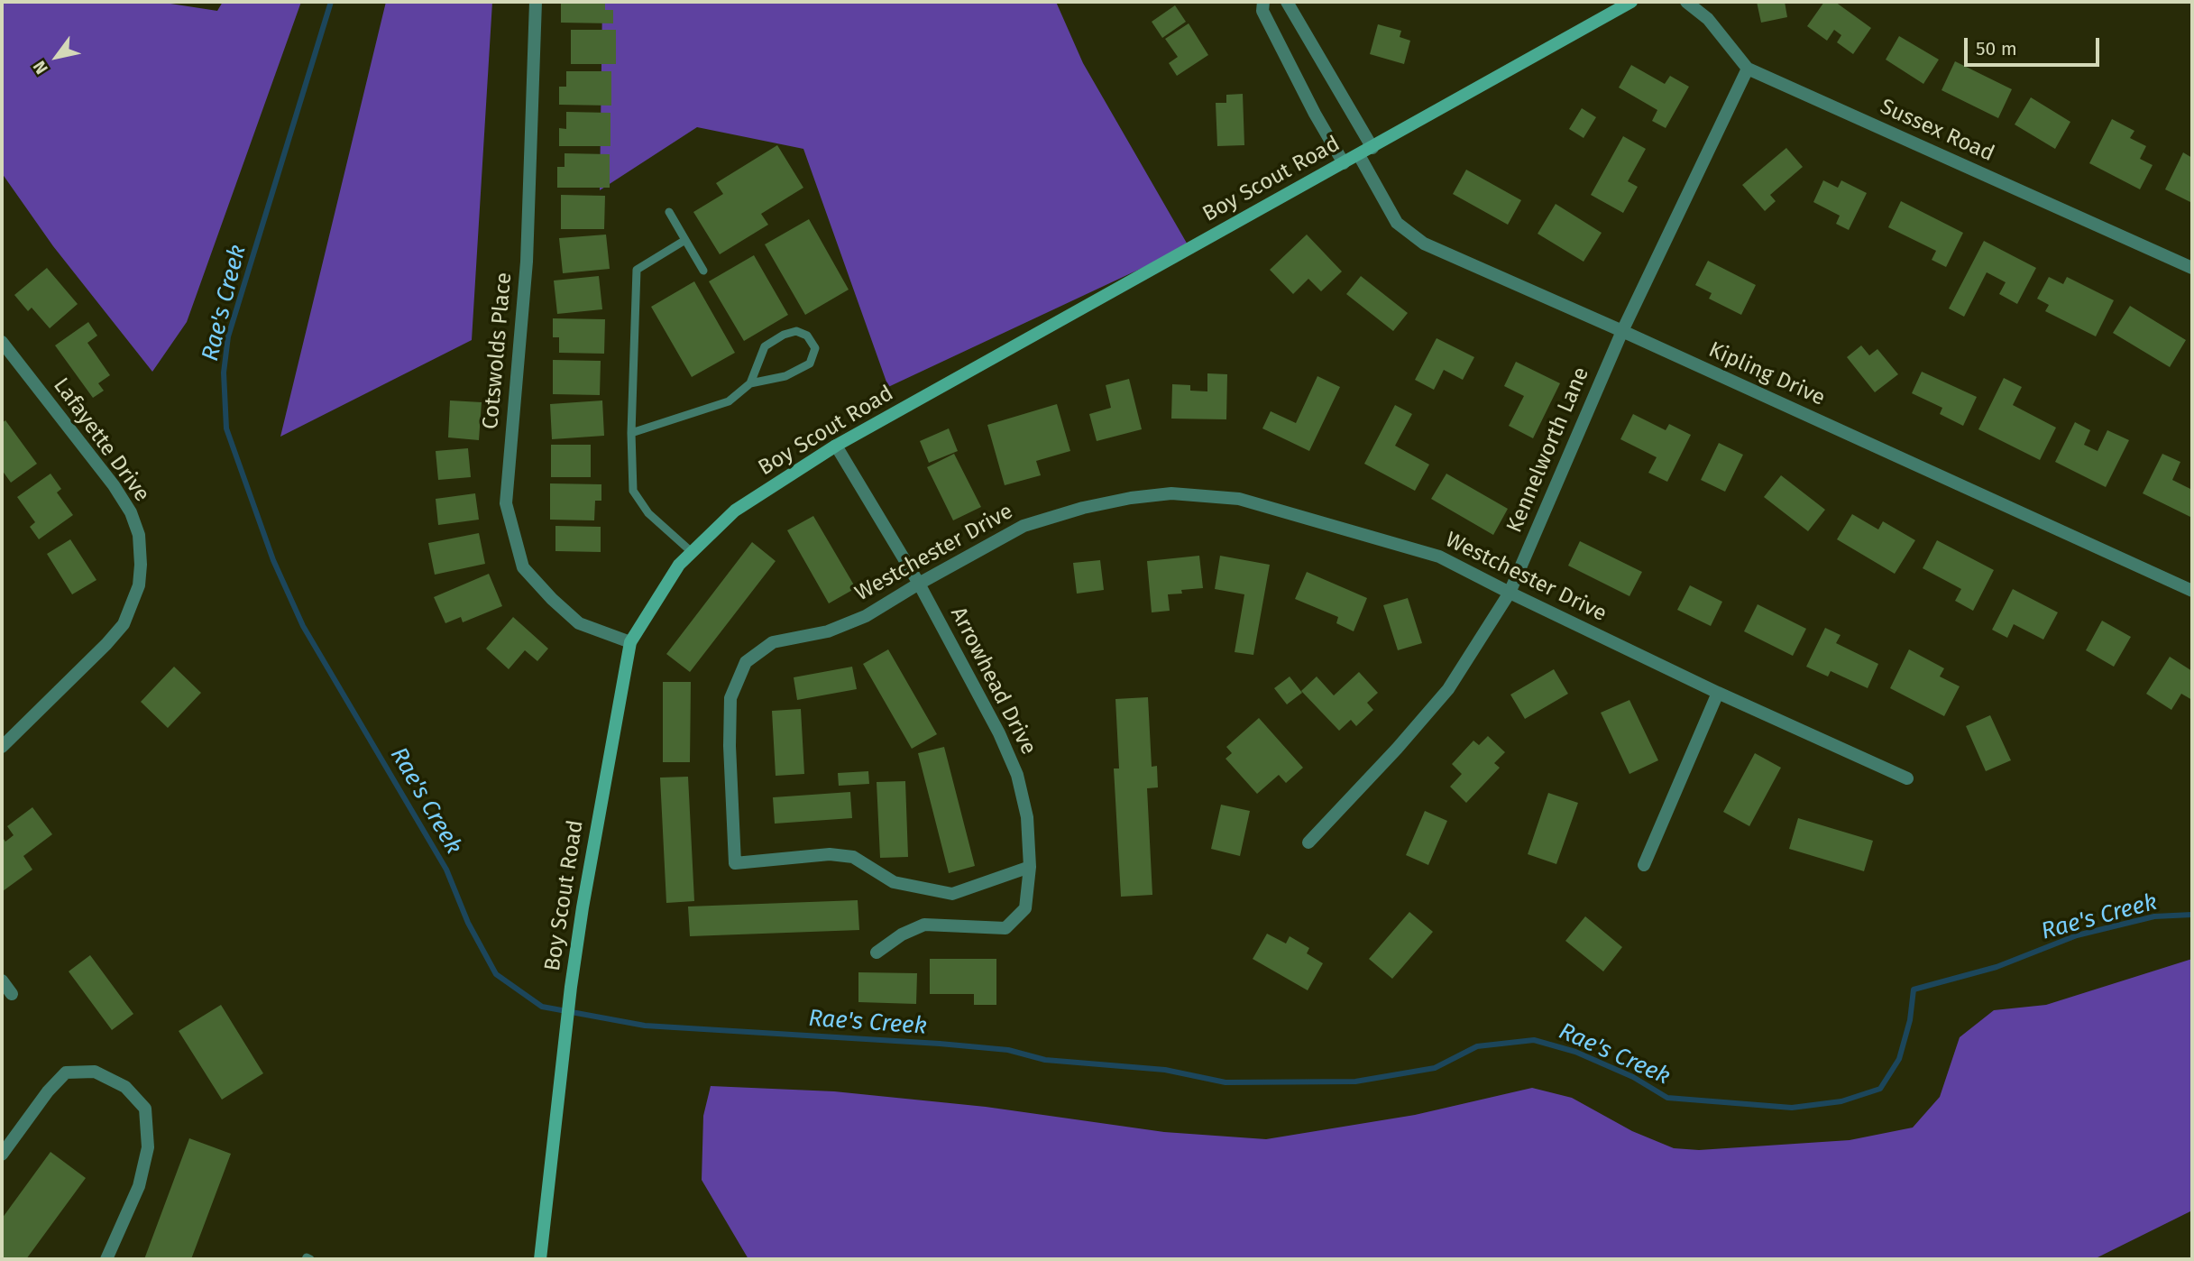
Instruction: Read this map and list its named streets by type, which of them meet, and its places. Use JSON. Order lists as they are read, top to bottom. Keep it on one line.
{"streets":{"street":["Sussex Road","Boy Scout Road","Cotswolds Place","Kipling Drive","Lafayette Drive","Kennelworth Lane","Westchester Drive","Arrowhead Drive"]},"crossings":[["Sussex Road","Kennelworth Lane"],["Boy Scout Road","Cotswolds Place"],["Boy Scout Road","Kipling Drive"],["Boy Scout Road","Arrowhead Drive"],["Kipling Drive","Kennelworth Lane"],["Kennelworth Lane","Westchester Drive"],["Westchester Drive","Arrowhead Drive"]],"water":["Rae's Creek"],"scale_bar":"50 m","north":"bottom left"}
